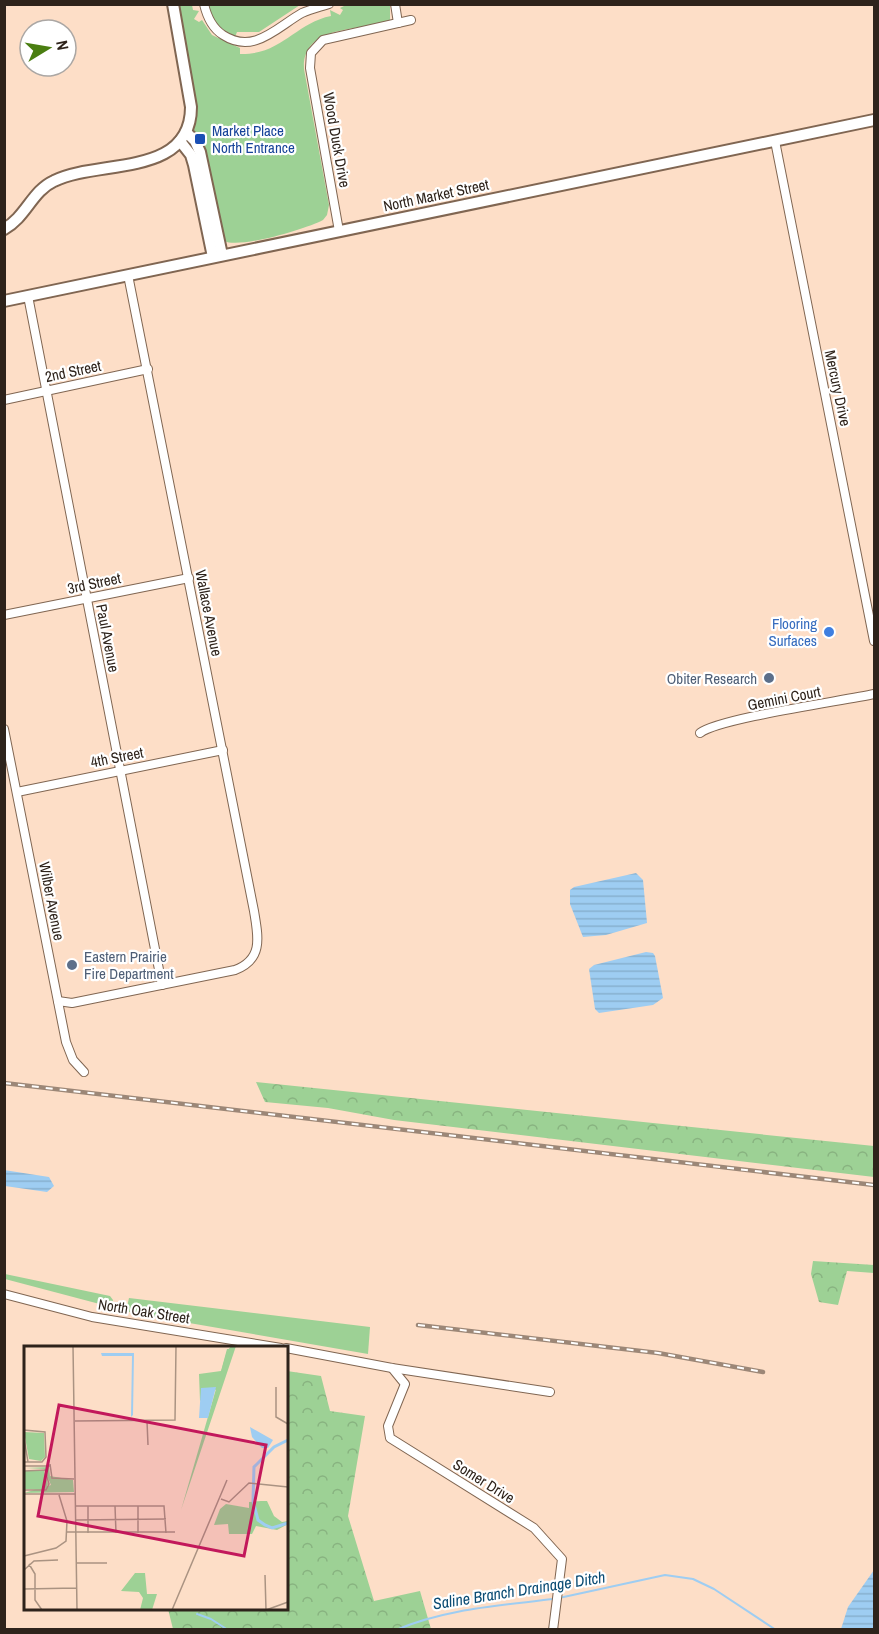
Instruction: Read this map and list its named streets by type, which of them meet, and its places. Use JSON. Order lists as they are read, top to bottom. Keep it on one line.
{"streets":{"main road":["North Market Street"],"street":["Wood Duck Drive","2nd Street","Mercury Drive","3rd Street","Wallace Avenue","Paul Avenue","Gemini Court","4th Street","Wilber Avenue","North Oak Street","Somer Drive"]},"crossings":[["Wood Duck Drive","North Market Street"],["North Market Street","Mercury Drive"],["North Market Street","Wallace Avenue"],["North Market Street","Paul Avenue"],["2nd Street","Wallace Avenue"],["2nd Street","Paul Avenue"],["3rd Street","Wallace Avenue"],["3rd Street","Paul Avenue"],["Wallace Avenue","Paul Avenue"],["Wallace Avenue","4th Street"],["Paul Avenue","4th Street"],["4th Street","Wilber Avenue"]],"water":["Saline Branch Drainage Ditch"],"places":{"transit":["Market Place North Entrance"],"other":["Flooring Surfaces","Obiter Research","Eastern Prairie Fire Department"]},"north":"right"}
